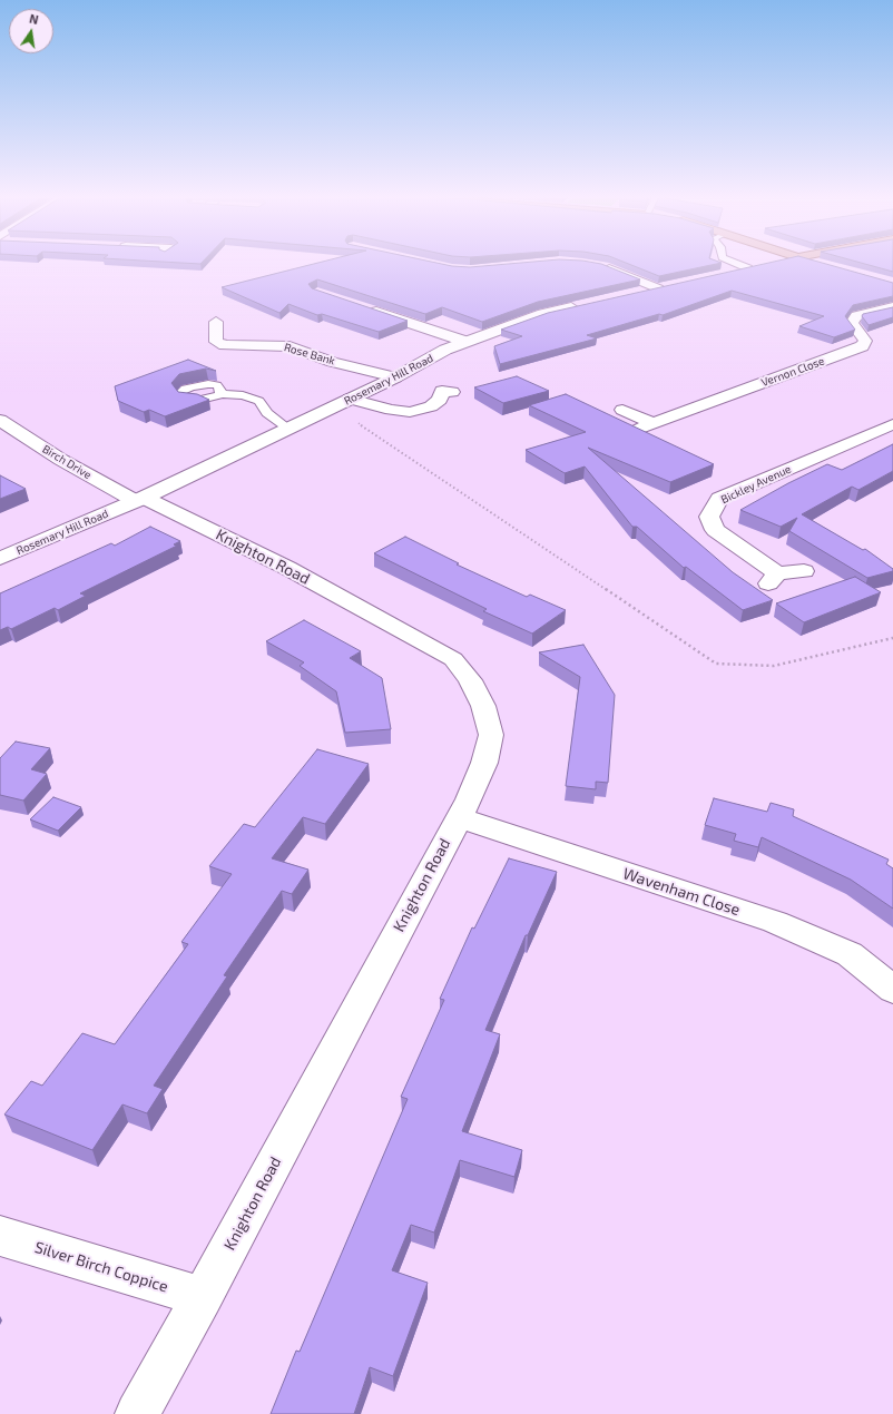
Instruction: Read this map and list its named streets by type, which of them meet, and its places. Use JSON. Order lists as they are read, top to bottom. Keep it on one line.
{"streets":{"street":["Rose Bank","Vernon Close","Rosemary Hill Road","Birch Drive","Bickley Avenue","Knighton Road","Wavenham Close","Silver Birch Coppice"]},"crossings":[["Rose Bank","Rosemary Hill Road"],["Rosemary Hill Road","Birch Drive"],["Rosemary Hill Road","Knighton Road"],["Birch Drive","Knighton Road"],["Knighton Road","Wavenham Close"],["Knighton Road","Silver Birch Coppice"]],"north":"top"}
